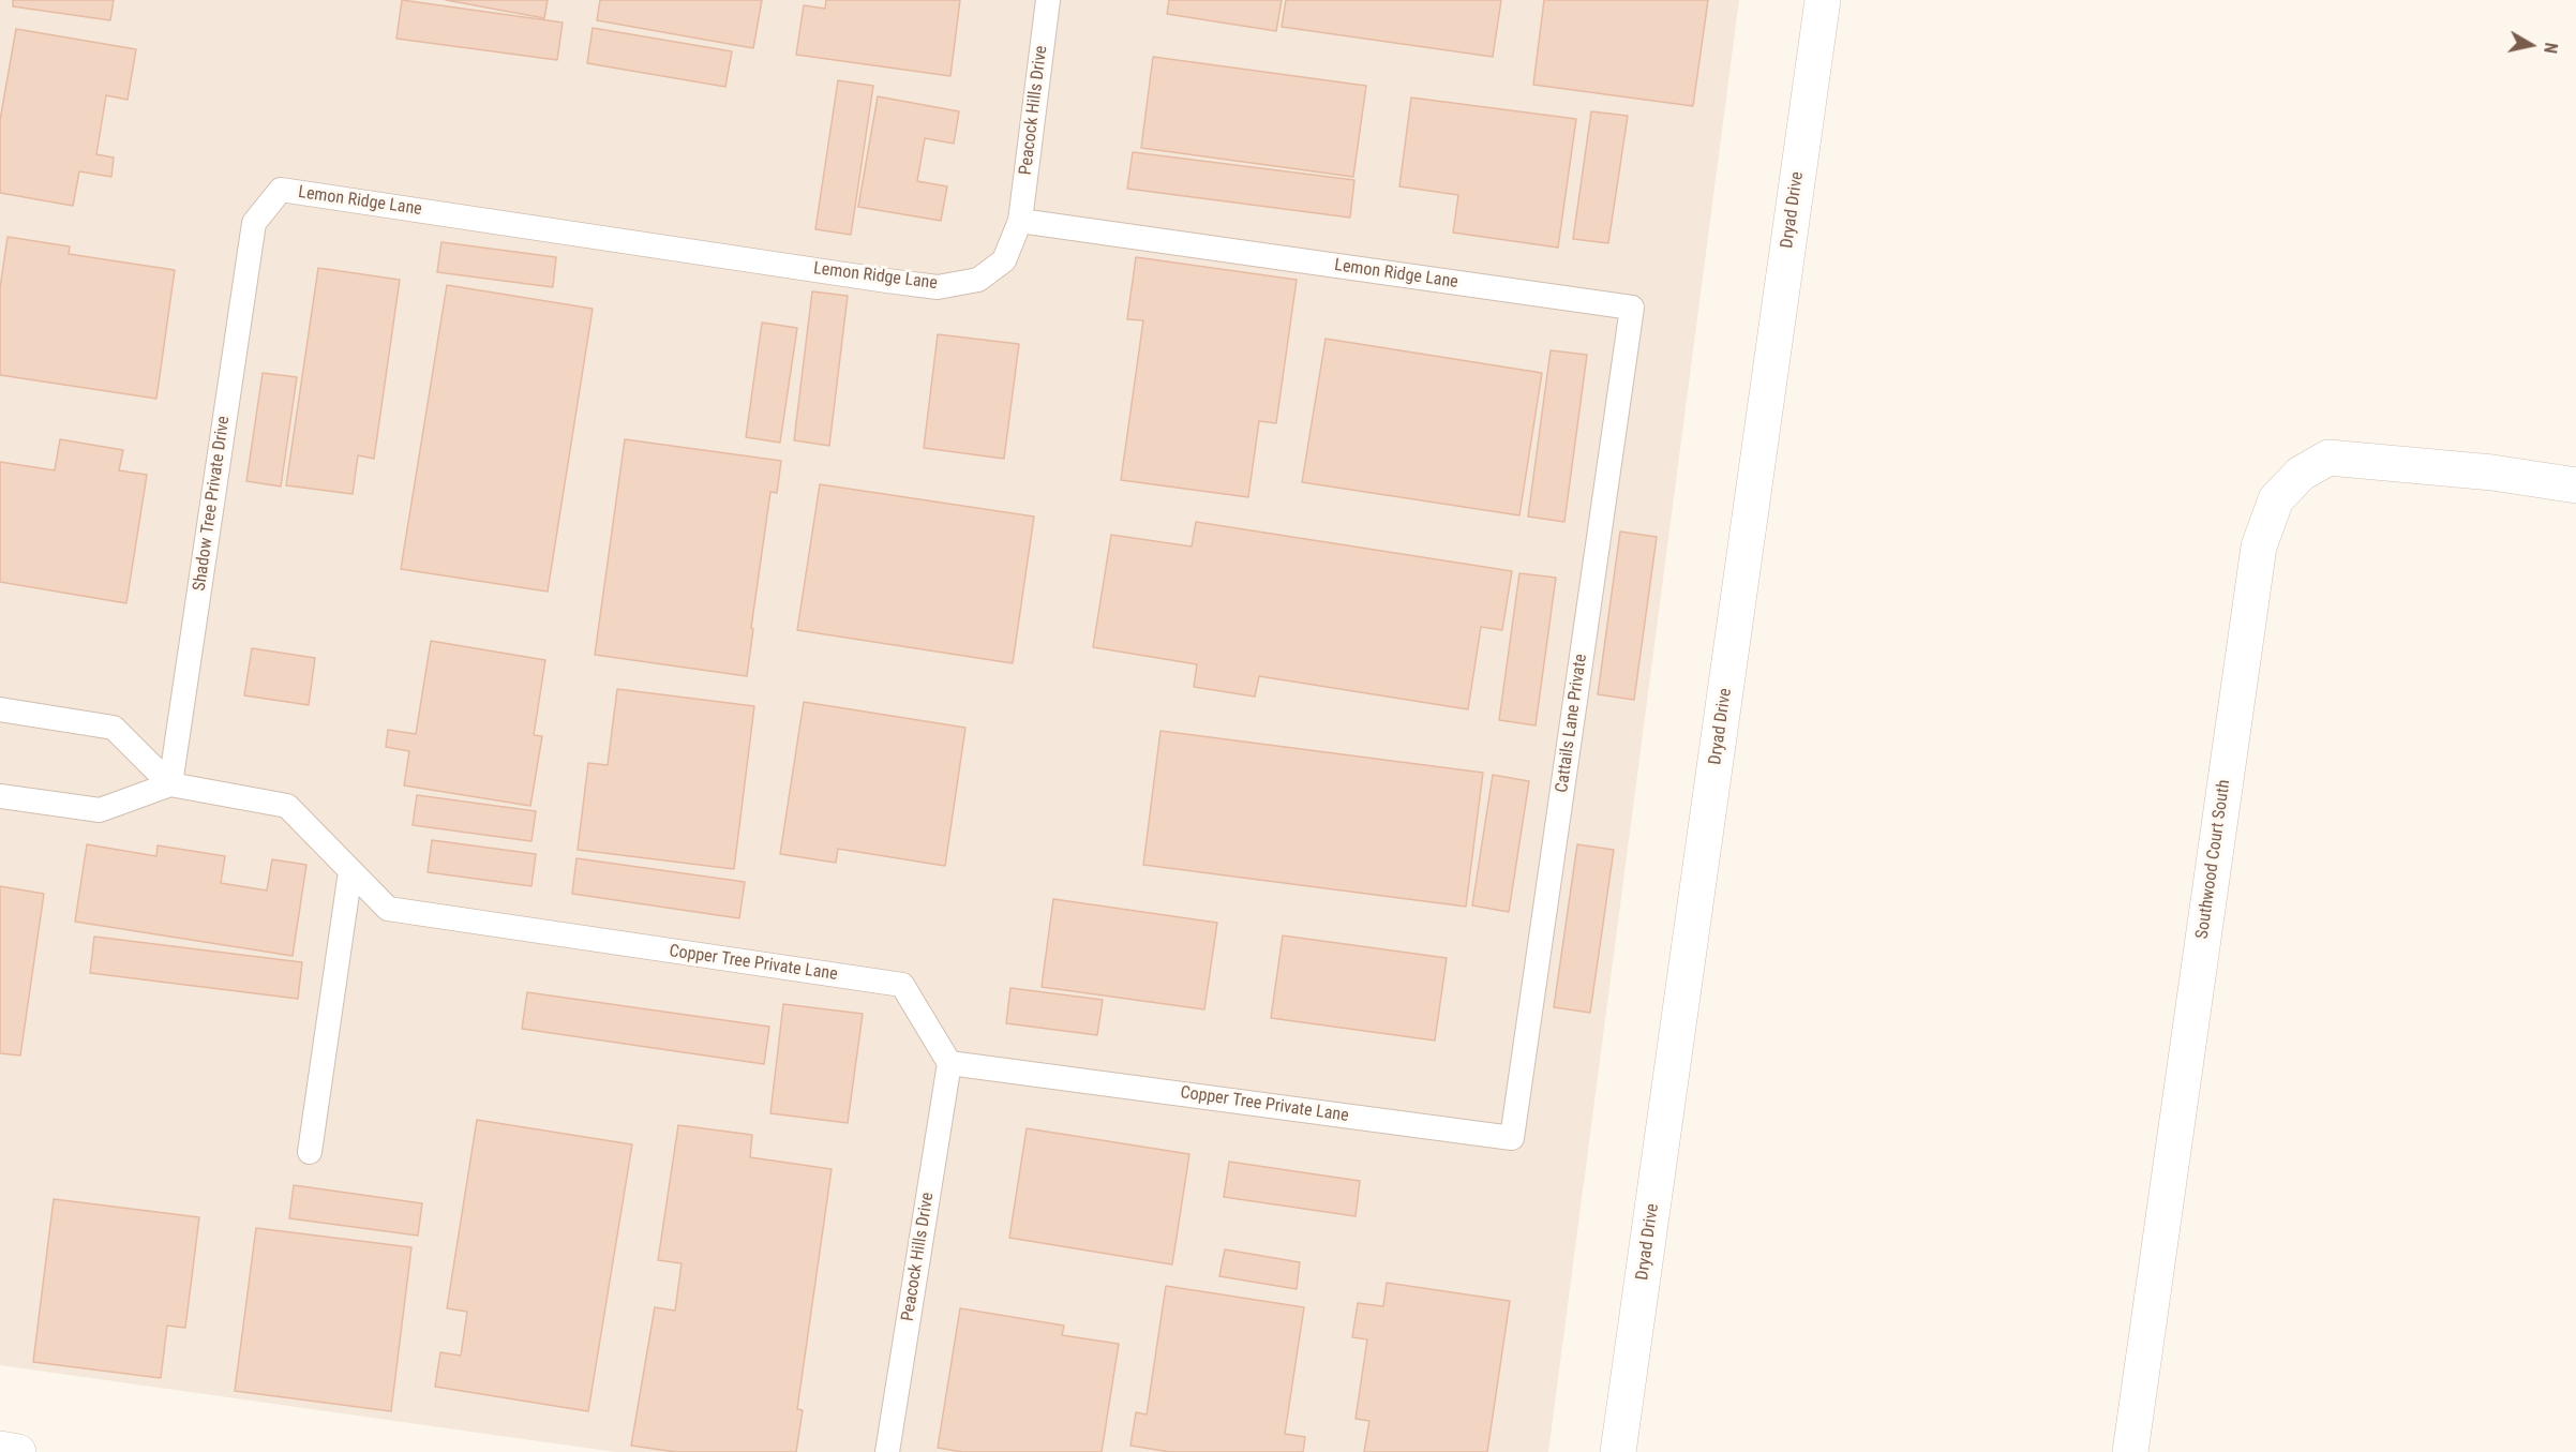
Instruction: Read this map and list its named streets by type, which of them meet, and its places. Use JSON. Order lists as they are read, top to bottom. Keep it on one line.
{"streets":{"street":["Dryad Drive","Southwood Court South"],"lane":["Peacock Hills Drive","Lemon Ridge Lane","Shadow Tree Private Drive","Cattails Lane Private","Copper Tree Private Lane"]},"crossings":[["Peacock Hills Drive","Lemon Ridge Lane"],["Peacock Hills Drive","Copper Tree Private Lane"],["Lemon Ridge Lane","Shadow Tree Private Drive"],["Lemon Ridge Lane","Cattails Lane Private"],["Shadow Tree Private Drive","Copper Tree Private Lane"],["Cattails Lane Private","Copper Tree Private Lane"]],"north":"right"}
